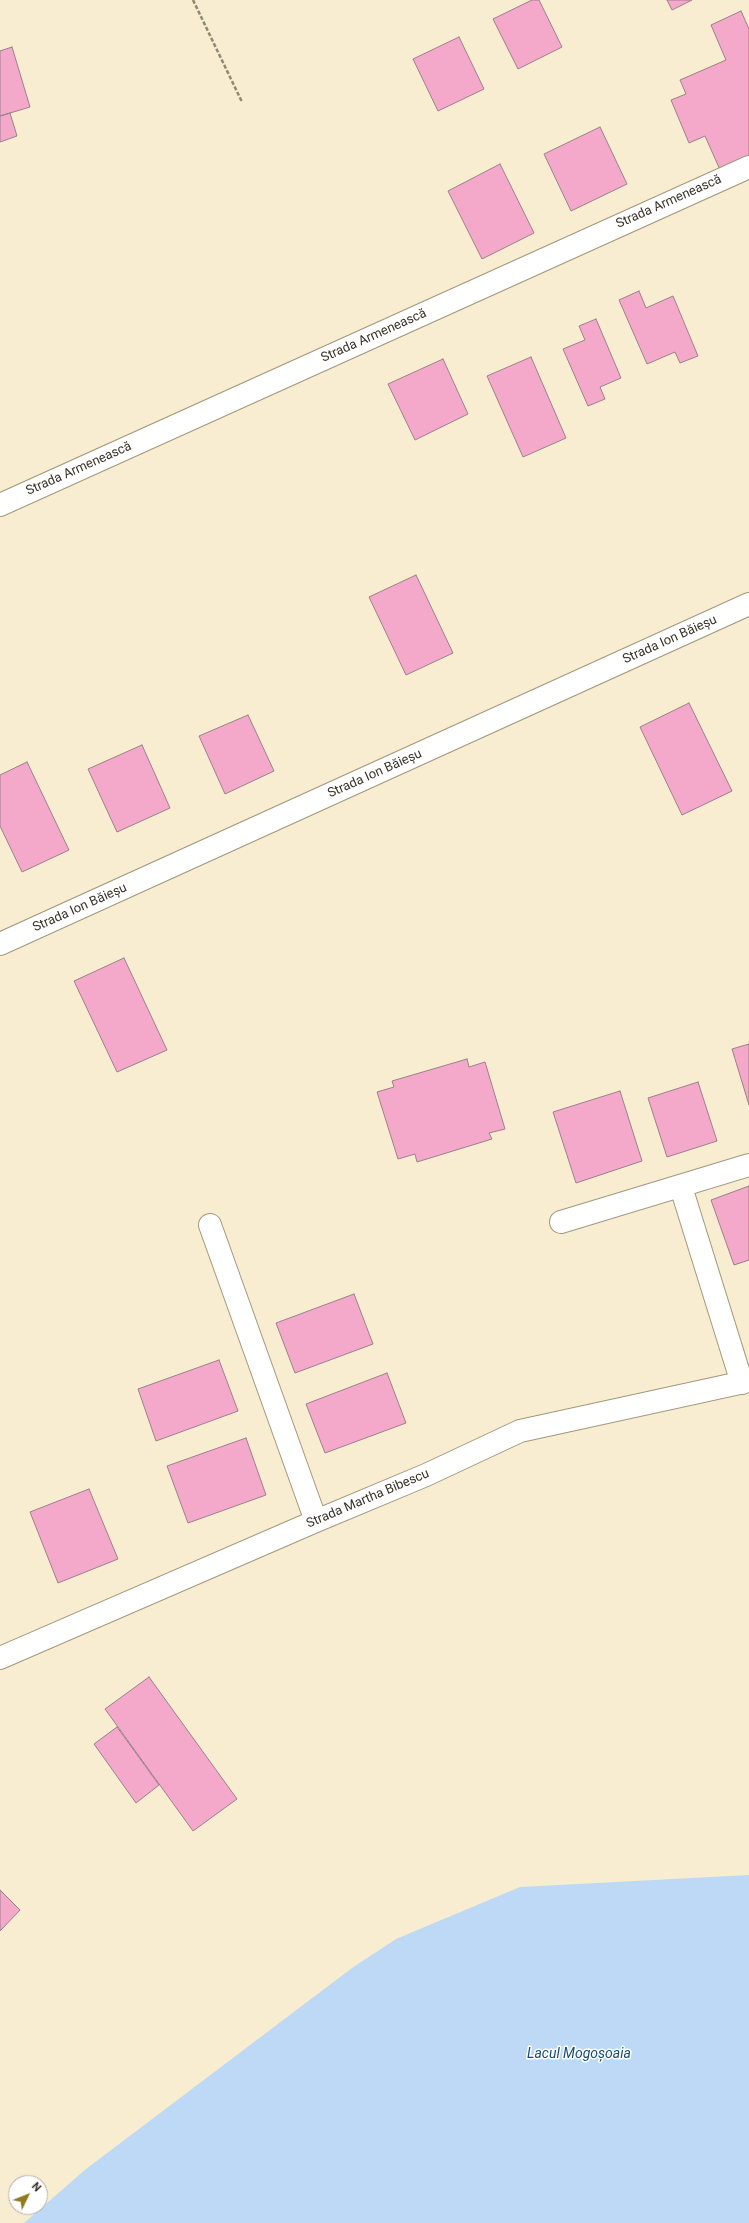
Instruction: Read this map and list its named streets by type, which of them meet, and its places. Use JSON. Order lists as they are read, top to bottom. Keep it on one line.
{"streets":{"street":["Strada Armenească","Strada Ion Băieșu","Strada Martha Bibescu"]},"water":["Lacul Mogoșoaia"],"north":"top right"}
